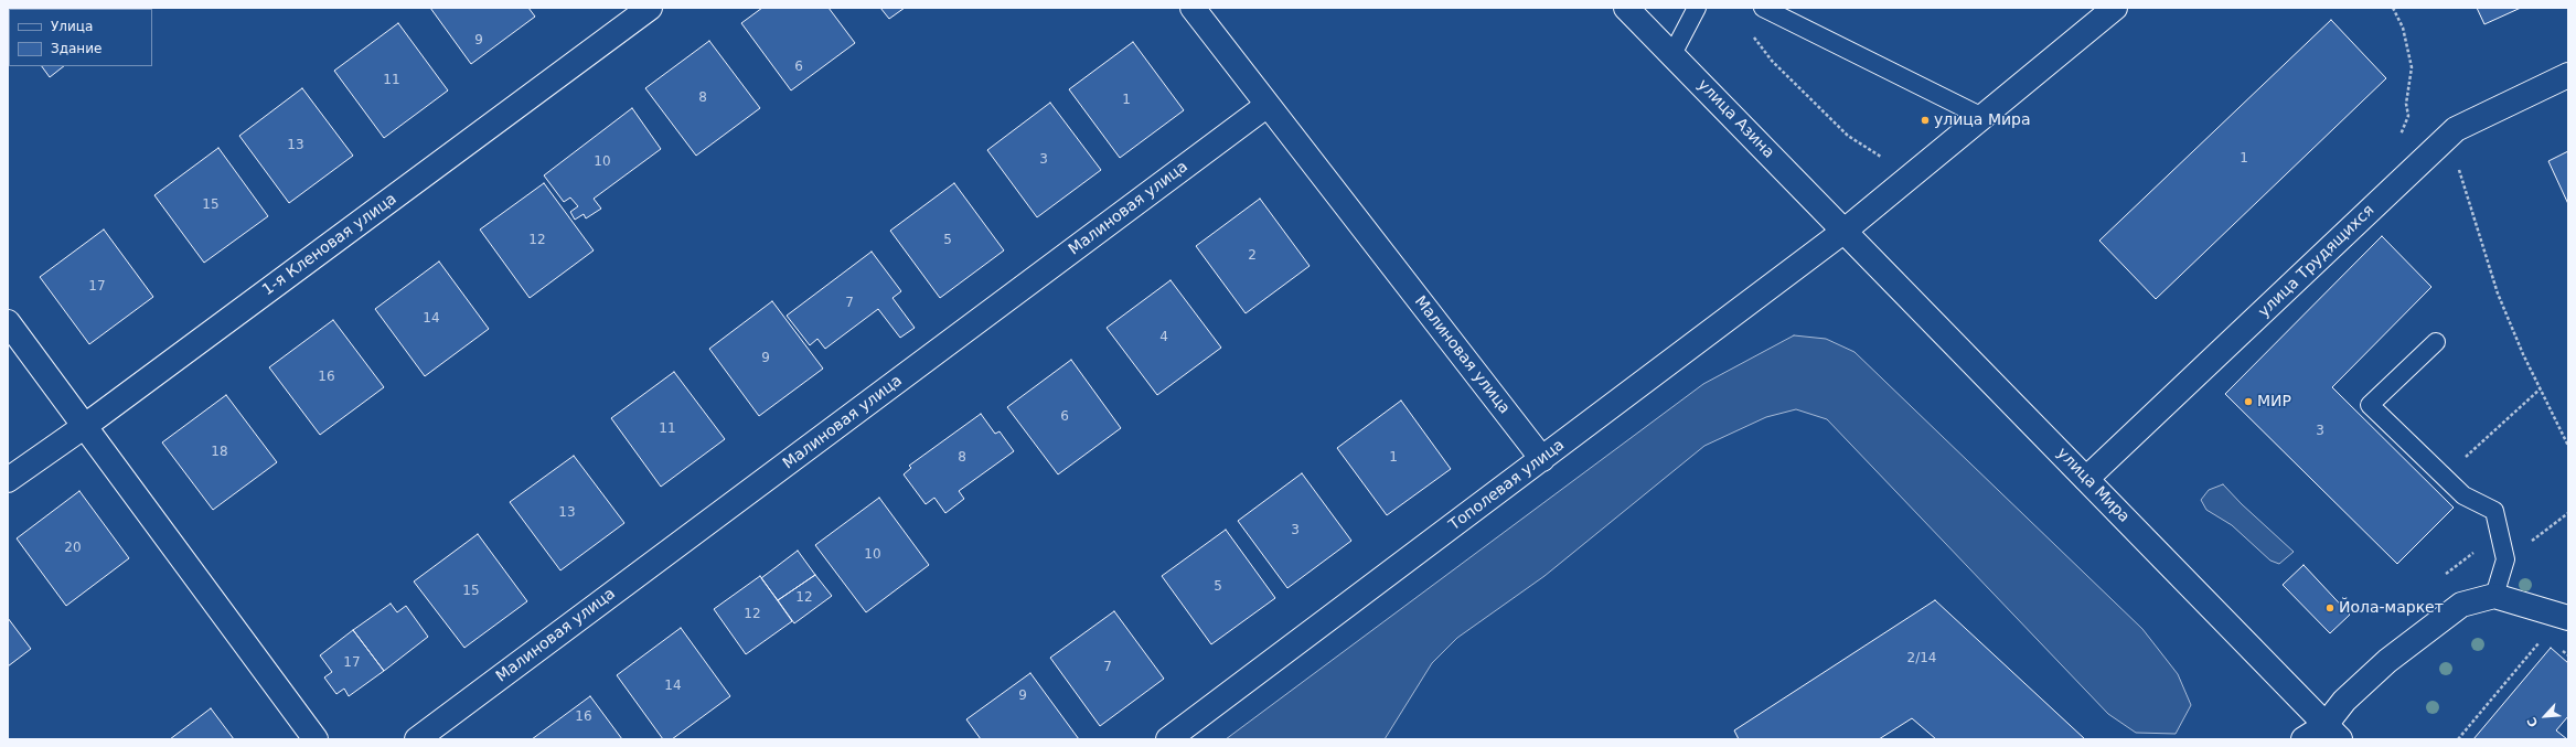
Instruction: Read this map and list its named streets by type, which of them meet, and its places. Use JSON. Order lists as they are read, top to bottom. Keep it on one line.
{"streets":{"street":["улица Азина","Малиновая улица","1-я Кленовая улица","улица Трудящихся","Тополевая улица","улица Мира"]},"crossings":[["улица Азина","Тополевая улица"],["улица Азина","улица Мира"],["Малиновая улица","Тополевая улица"],["улица Трудящихся","улица Мира"],["Тополевая улица","улица Мира"]],"places":["улица Мира","МИР","Йола-маркет"],"house_numbers":["9","6","11","8","1","13","1","3","10","15","12","5","2","17","7","14","4","9","16","6","11","3","18","8","1","13","3","20","10","5","15","12","12","2/14","17","7","14","9","16"],"legend":["Улица","Здание"],"north":"bottom left"}
